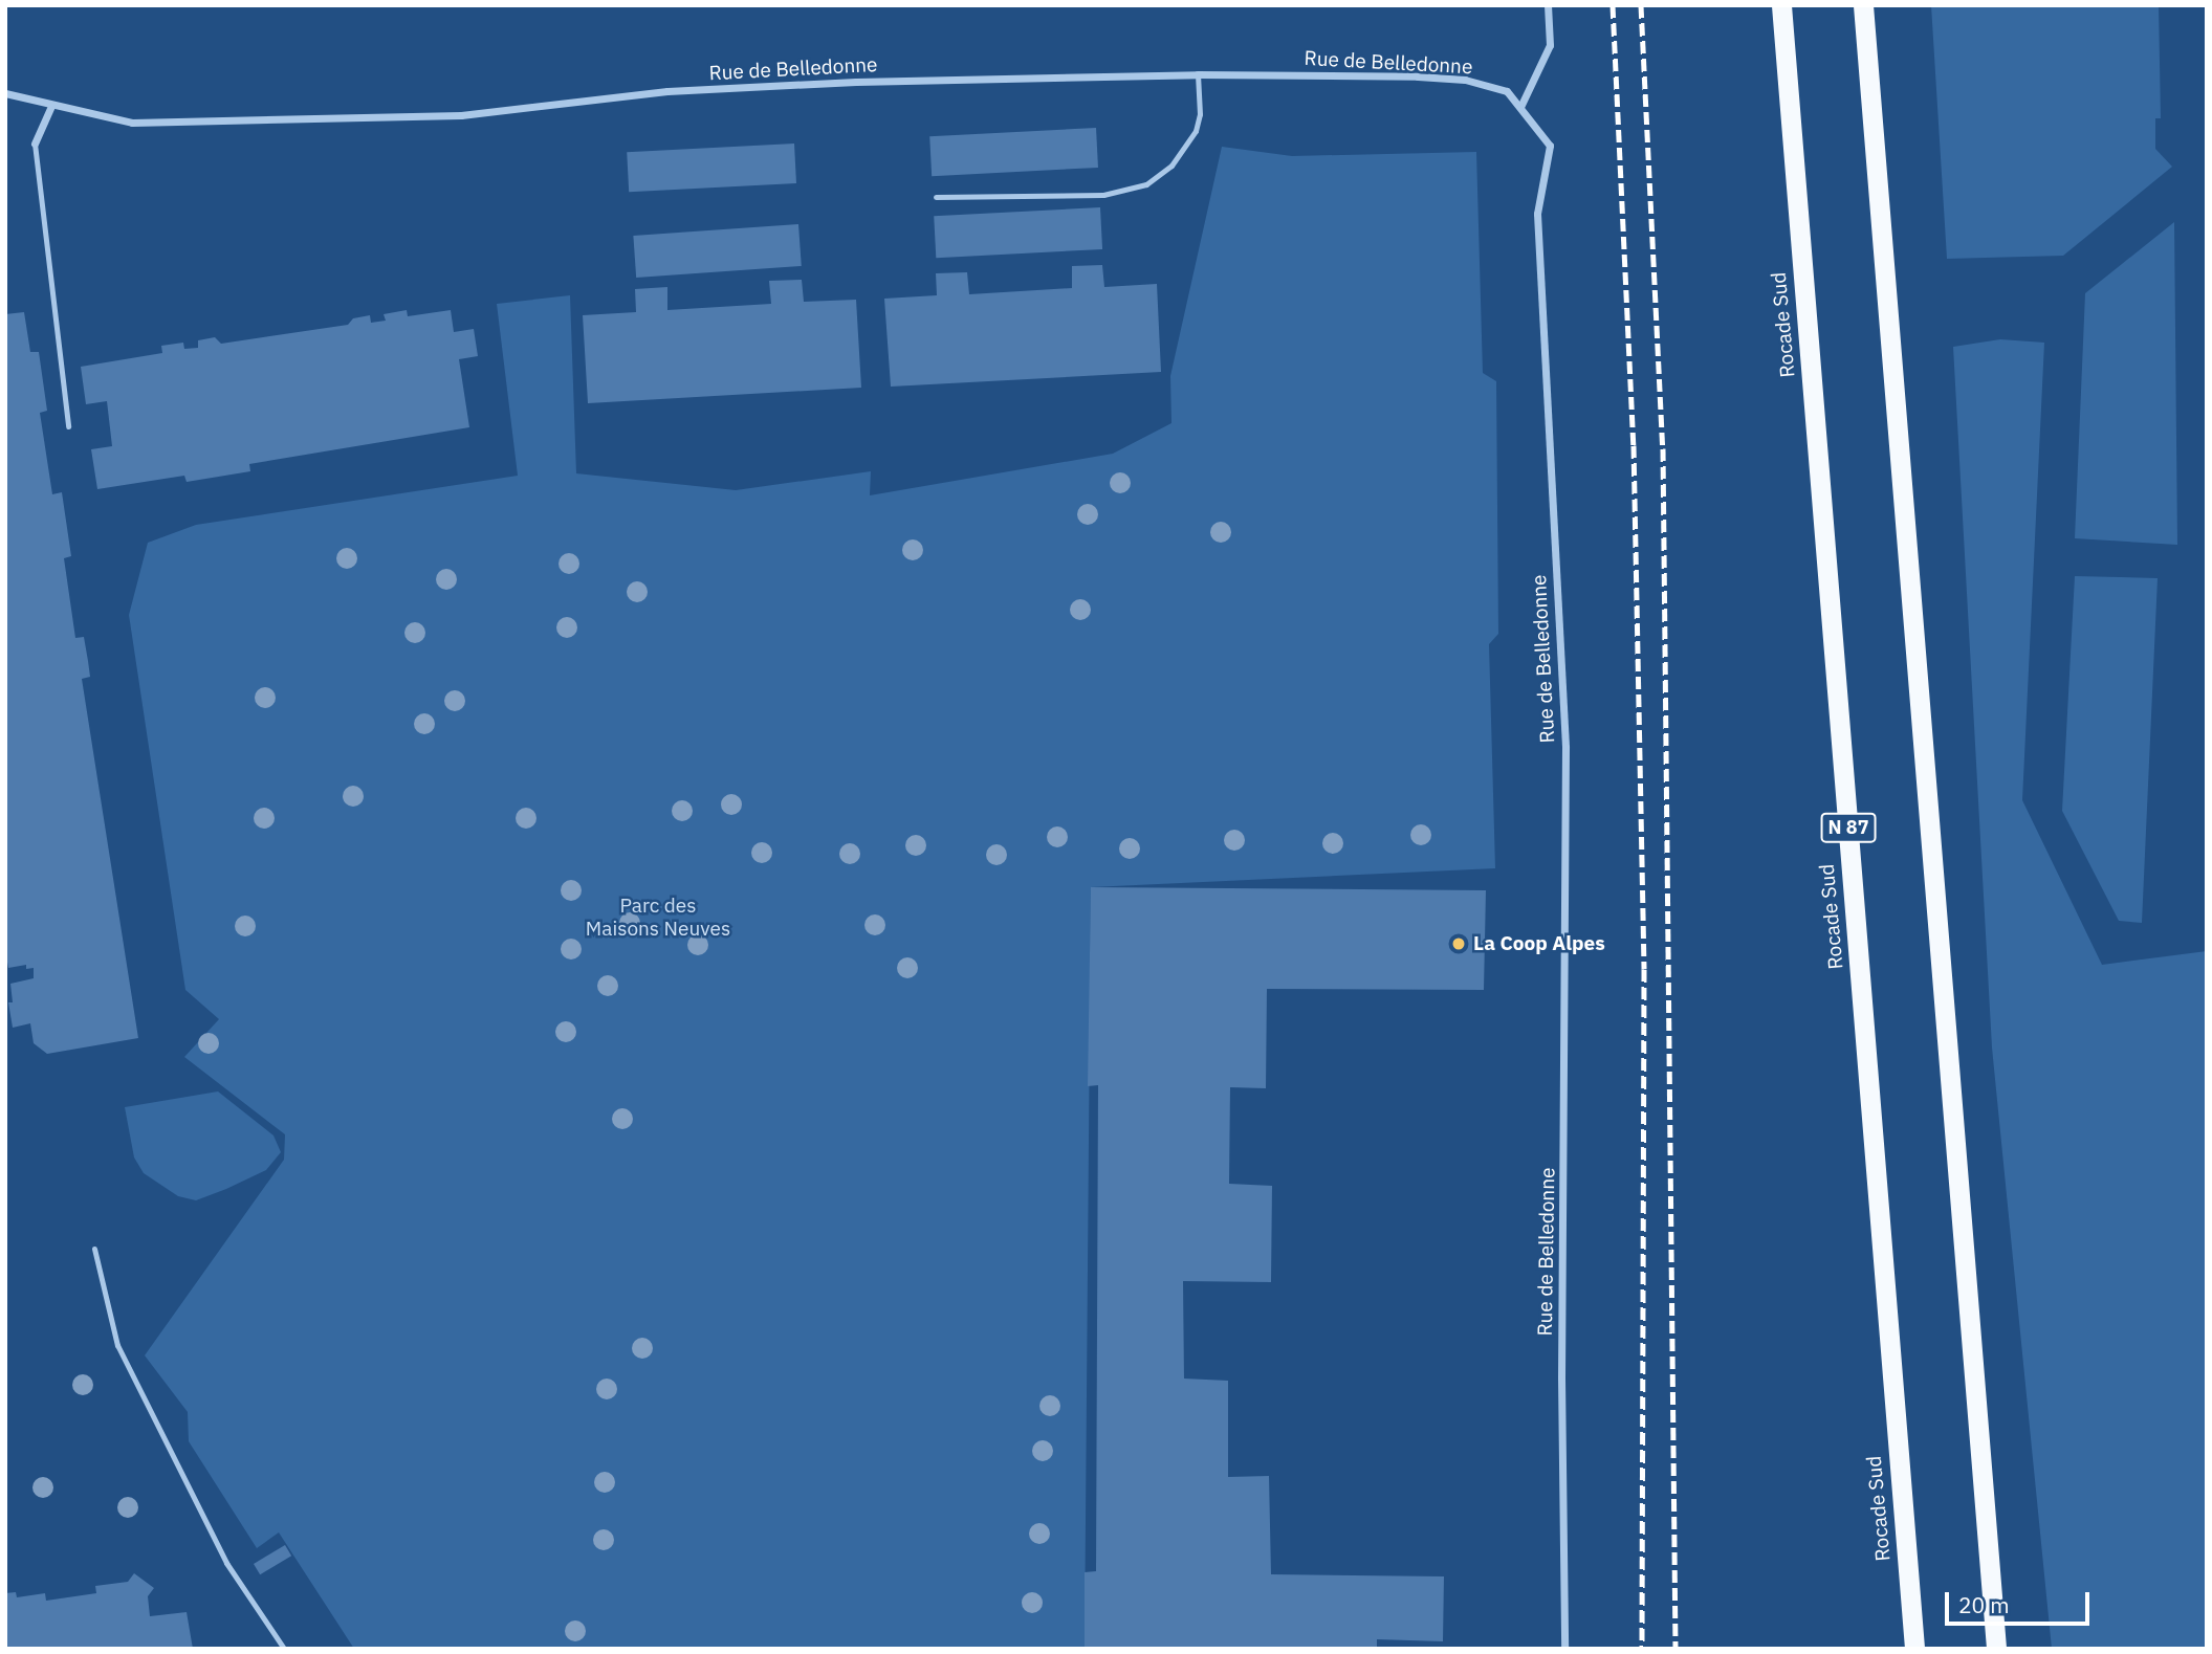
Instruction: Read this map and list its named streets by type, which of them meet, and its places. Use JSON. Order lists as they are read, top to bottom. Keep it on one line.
{"streets":{"highway":["Rocade Sud","N 87"],"street":["Rue de Belledonne"]},"parks":["Parc des Maisons Neuves"],"places":["La Coop Alpes"],"scale_bar":"20 m"}
